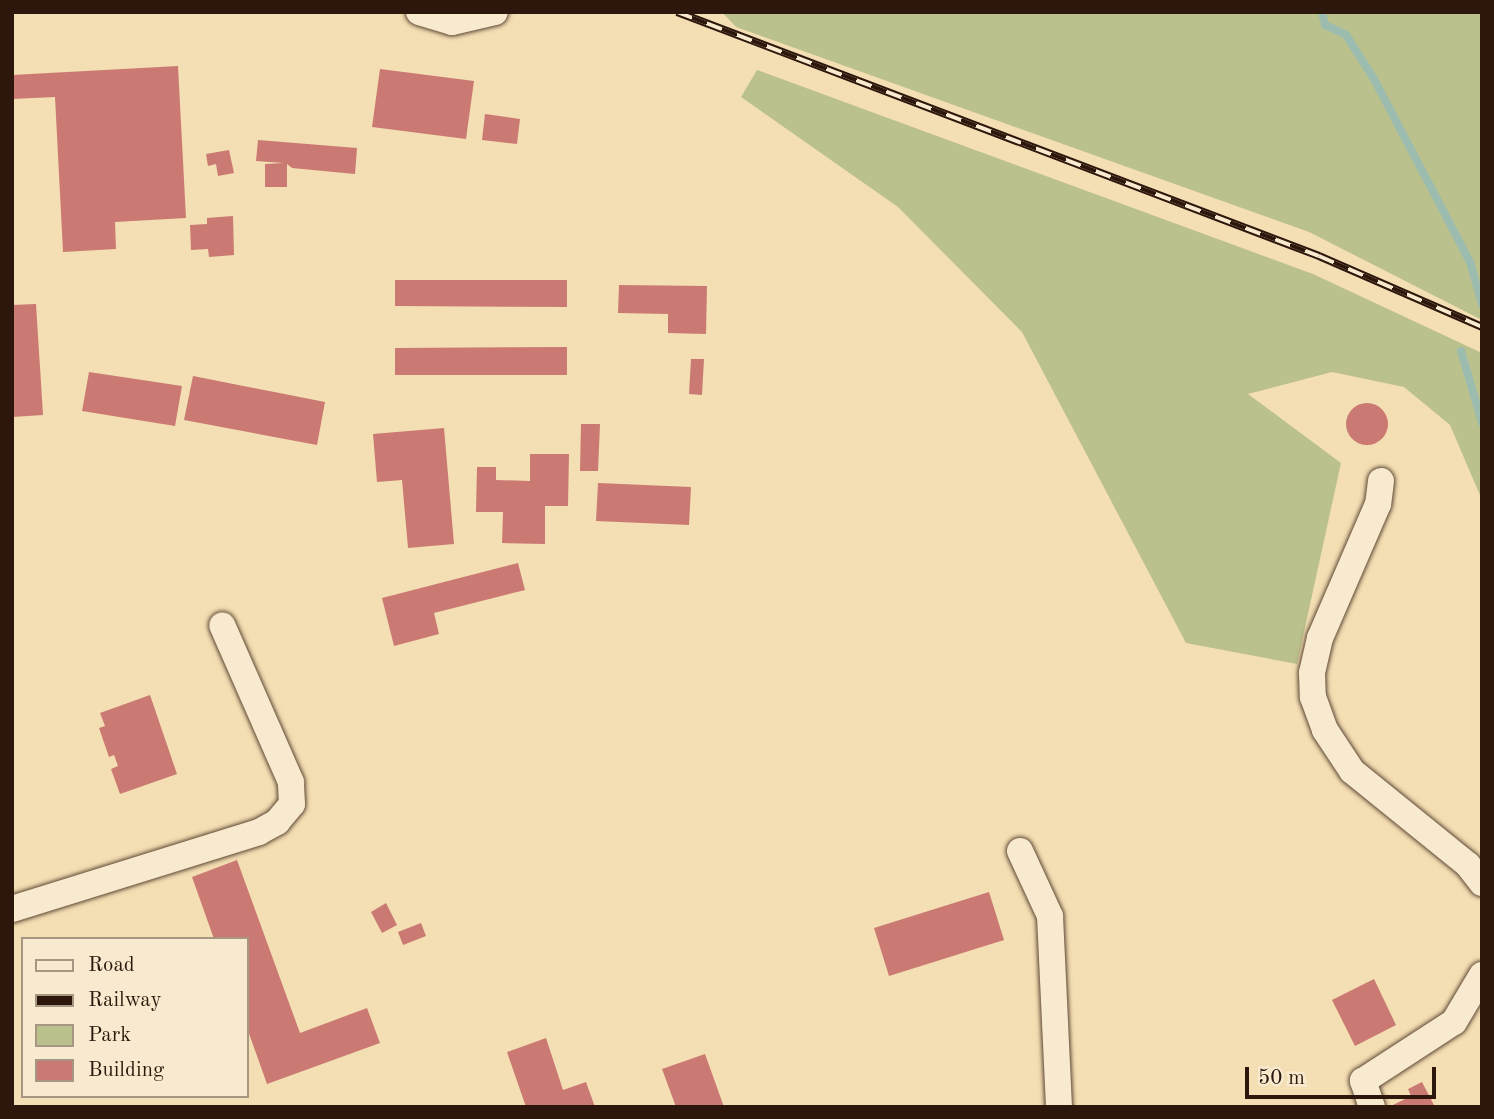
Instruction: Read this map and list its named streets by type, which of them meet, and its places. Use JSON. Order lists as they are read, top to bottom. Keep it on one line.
{"legend":["Road","Railway","Park","Building"],"scale_bar":"50 m"}
